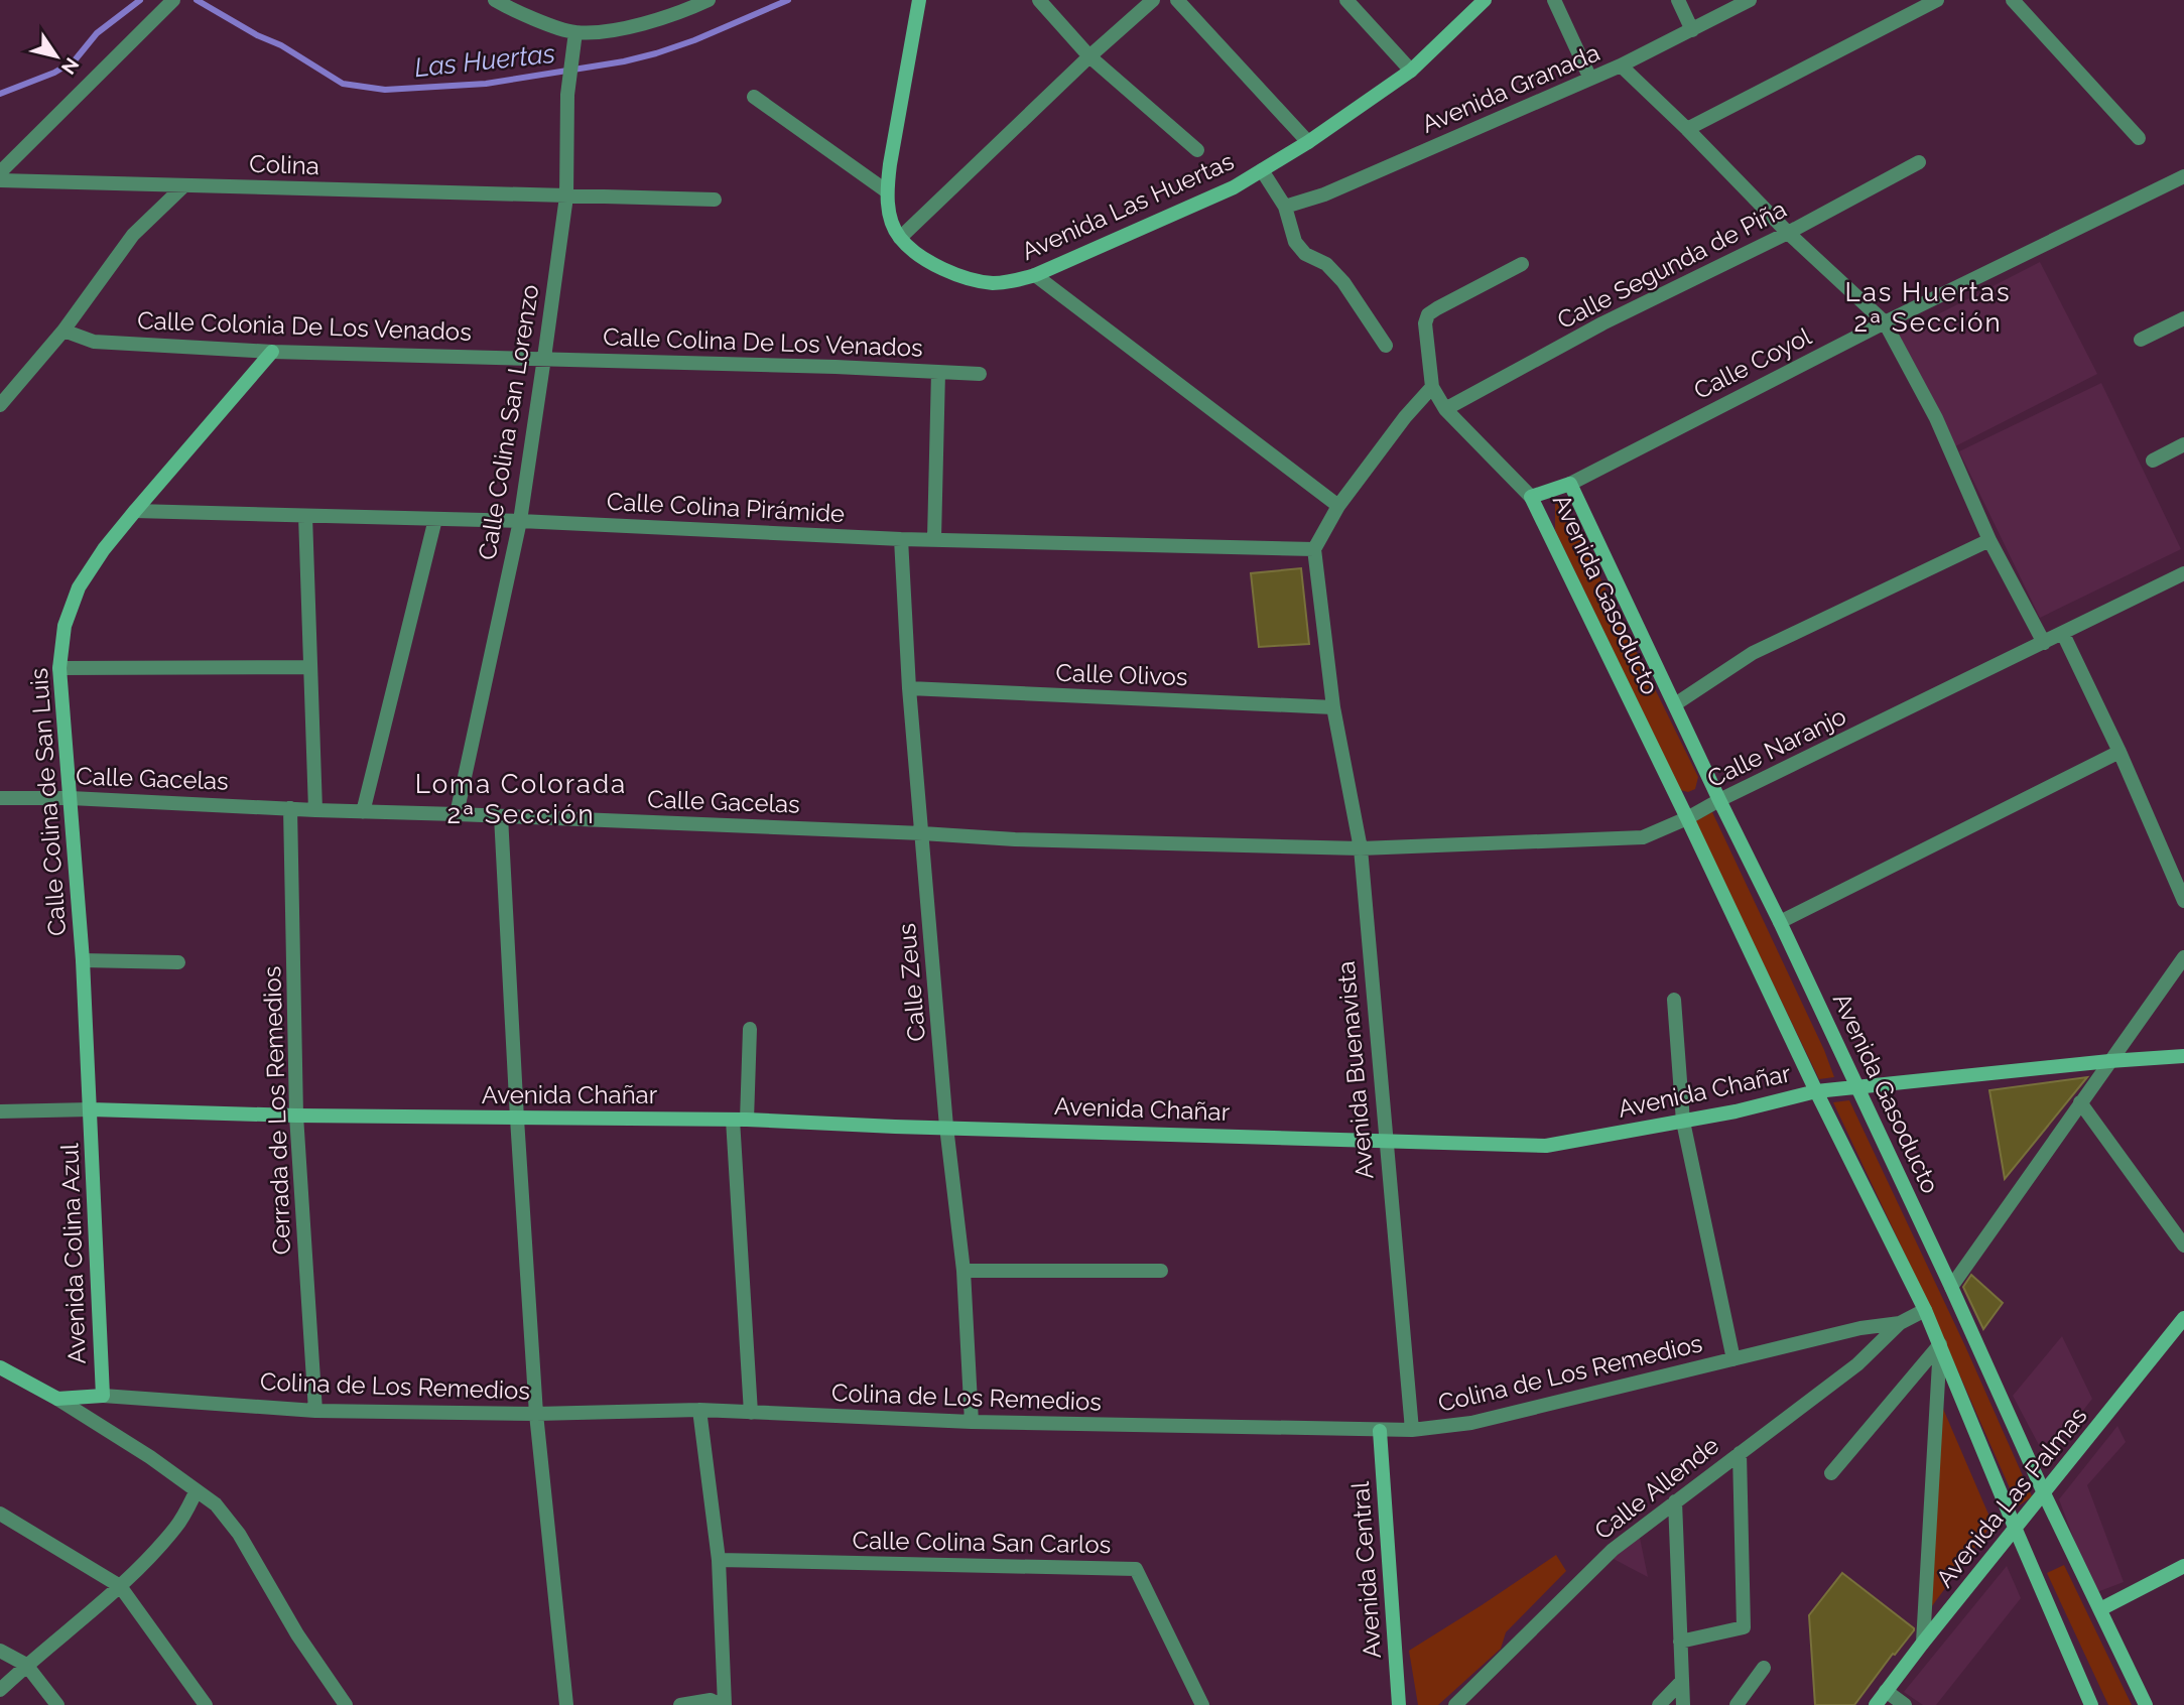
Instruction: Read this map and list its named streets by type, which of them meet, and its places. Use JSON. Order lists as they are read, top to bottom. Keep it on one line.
{"streets":{"street":["Avenida Granada","Colina","Avenida Las Huertas","Calle Segunda de Piña","Calle Colonia De Los Venados","Calle Colina De Los Venados","Calle Coyol","Calle Colina San Lorenzo","Calle Colina Pirámide","Avenida Gasoducto","Calle Olivos","Calle Naranjo","Calle Gacelas","Calle Colina de San Luis","Calle Zeus","Avenida Buenavista","Avenida Chañar","Cerrada de Los Remedios","Avenida Colina Azul","Colina de Los Remedios","Calle Allende","Avenida Las Palmas","Calle Colina San Carlos","Avenida Central"]},"crossings":[["Colina","Calle Colina San Lorenzo"],["Calle Colonia De Los Venados","Calle Colina De Los Venados"],["Calle Colonia De Los Venados","Calle Colina San Lorenzo"],["Calle Colonia De Los Venados","Calle Colina de San Luis"],["Calle Colina De Los Venados","Calle Colina San Lorenzo"],["Calle Coyol","Avenida Gasoducto"],["Calle Colina San Lorenzo","Calle Colina Pirámide"],["Calle Colina San Lorenzo","Calle Gacelas"],["Calle Colina Pirámide","Calle Colina de San Luis"],["Calle Colina Pirámide","Calle Zeus"],["Calle Colina Pirámide","Avenida Buenavista"],["Avenida Gasoducto","Calle Naranjo"],["Avenida Gasoducto","Avenida Chañar"],["Avenida Gasoducto","Colina de Los Remedios"],["Avenida Gasoducto","Avenida Las Palmas"],["Calle Olivos","Calle Zeus"],["Calle Olivos","Avenida Buenavista"],["Calle Naranjo","Calle Gacelas"],["Calle Naranjo","Avenida Buenavista"],["Calle Gacelas","Calle Colina de San Luis"],["Calle Gacelas","Calle Zeus"],["Calle Gacelas","Avenida Buenavista"],["Calle Gacelas","Cerrada de Los Remedios"],["Calle Colina de San Luis","Avenida Chañar"],["Calle Colina de San Luis","Avenida Colina Azul"],["Calle Zeus","Avenida Chañar"],["Calle Zeus","Colina de Los Remedios"],["Avenida Buenavista","Avenida Chañar"],["Avenida Buenavista","Colina de Los Remedios"],["Avenida Chañar","Cerrada de Los Remedios"],["Avenida Chañar","Avenida Colina Azul"],["Cerrada de Los Remedios","Colina de Los Remedios"],["Avenida Colina Azul","Colina de Los Remedios"],["Colina de Los Remedios","Calle Allende"],["Colina de Los Remedios","Avenida Central"]],"districts":["Las Huertas 2ª Sección","Loma Colorada 2ª Sección"],"water":["Las Huertas"],"north":"bottom right"}
